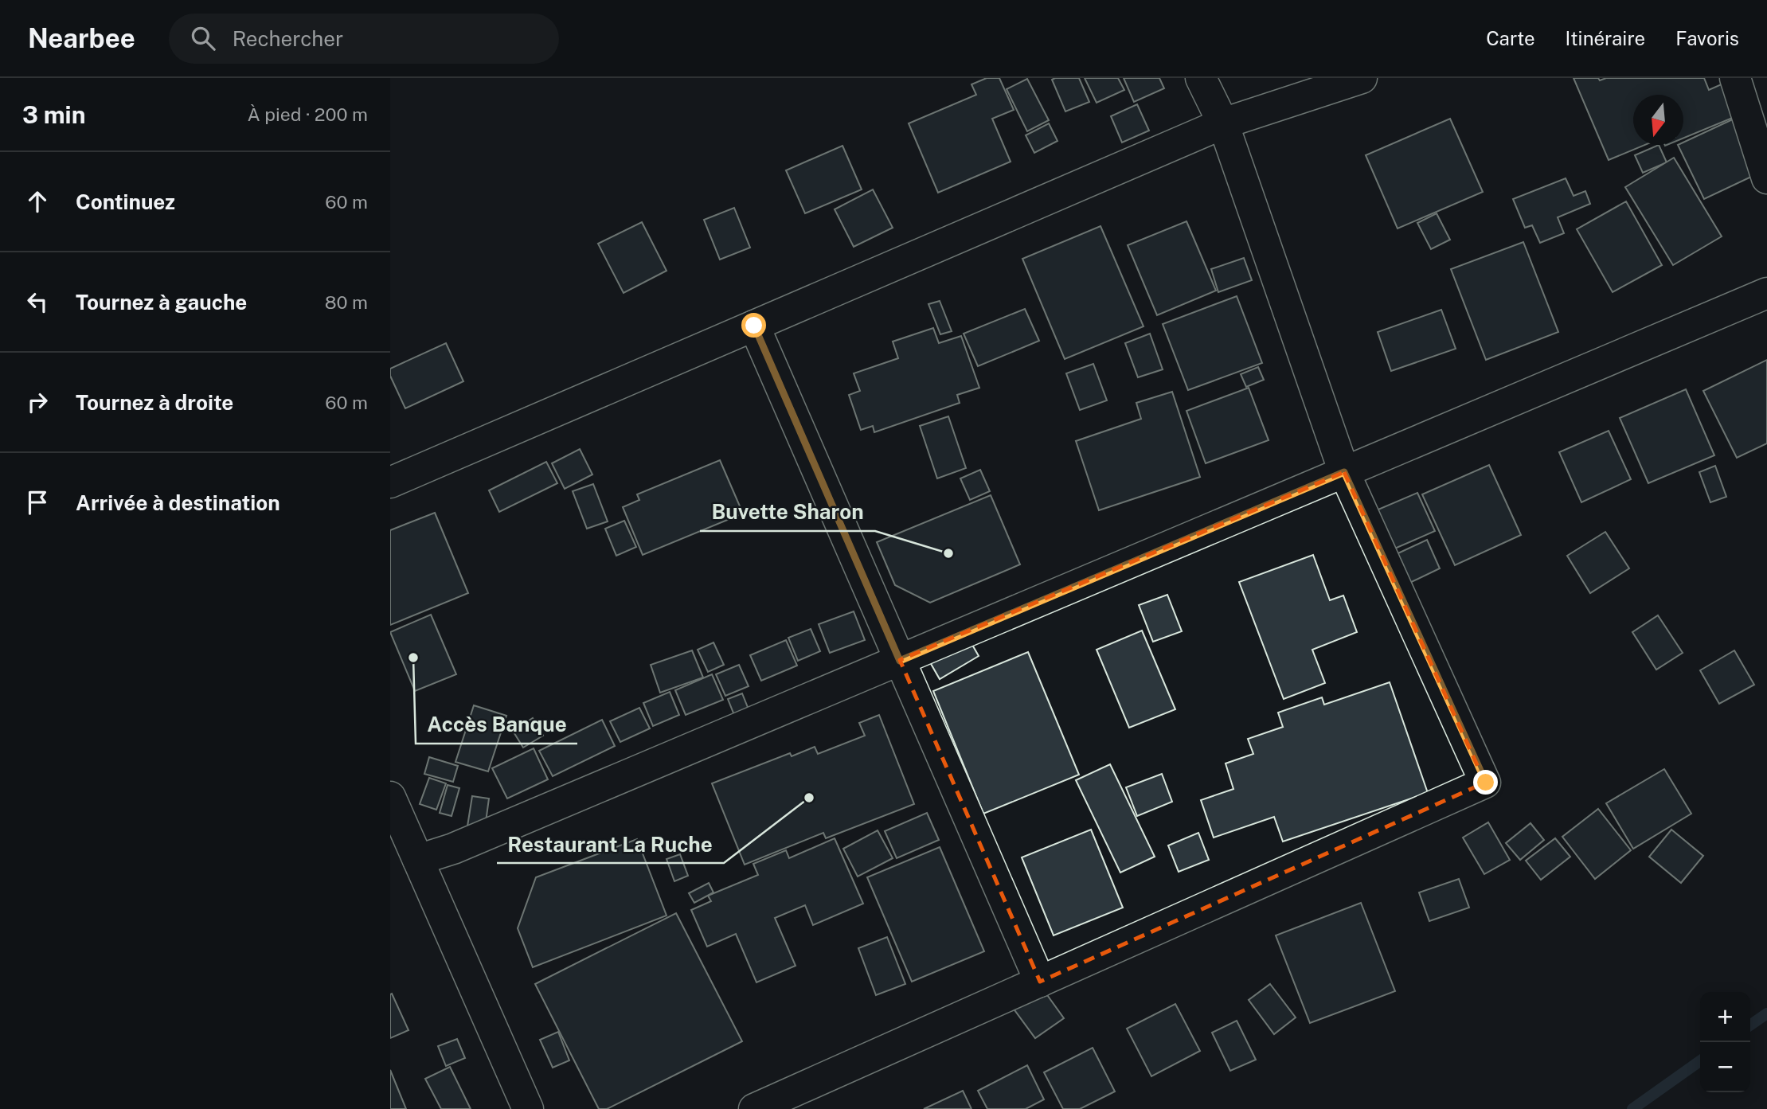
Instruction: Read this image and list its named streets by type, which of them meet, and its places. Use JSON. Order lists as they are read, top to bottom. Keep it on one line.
{"places":["Buvette Sharon","Accès Banque","Restaurant La Ruche"],"north":"bottom","page":{"header":"Nearbee","search":"Rechercher","nav":["Carte","Itinéraire","Favoris"],"heading":["3 min","À pied · 200 m"],"list":[["Continuez","60 m"],["Tournez à gauche","80 m"],["Tournez à droite","60 m"],"Arrivée à destination"],"map_buttons":["+","−"]}}
